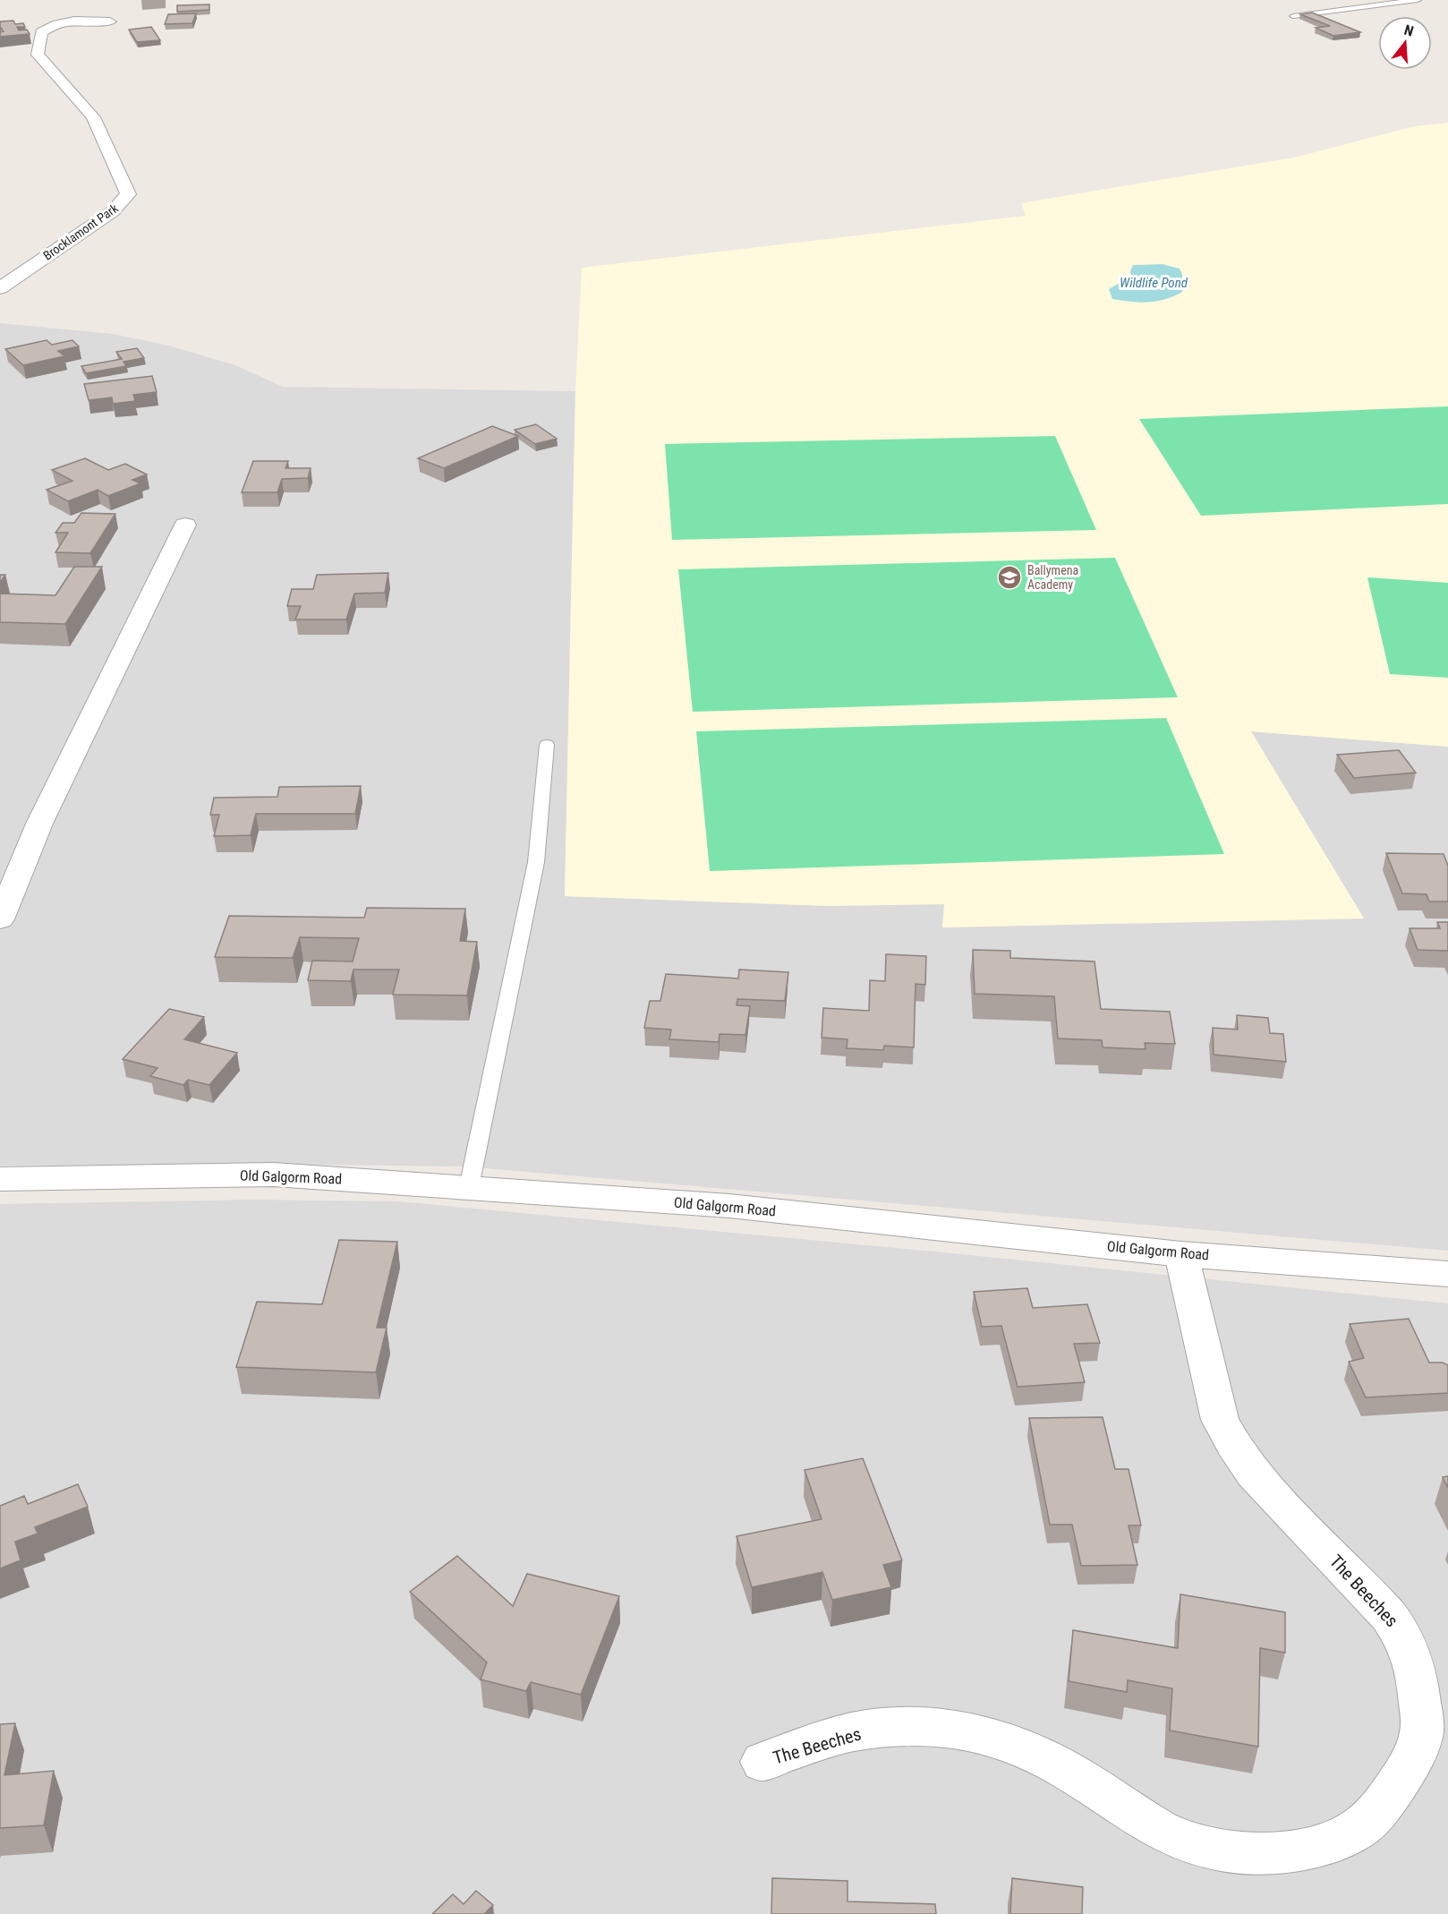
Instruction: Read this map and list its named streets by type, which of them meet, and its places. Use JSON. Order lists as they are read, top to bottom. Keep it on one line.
{"streets":{"street":["Brocklamont Park","Old Galgorm Road","The Beeches"]},"crossings":[["Old Galgorm Road","The Beeches"]],"water":["Wildlife Pond"],"places":{"school or university":["Ballymena Academy"]},"north":"top"}
